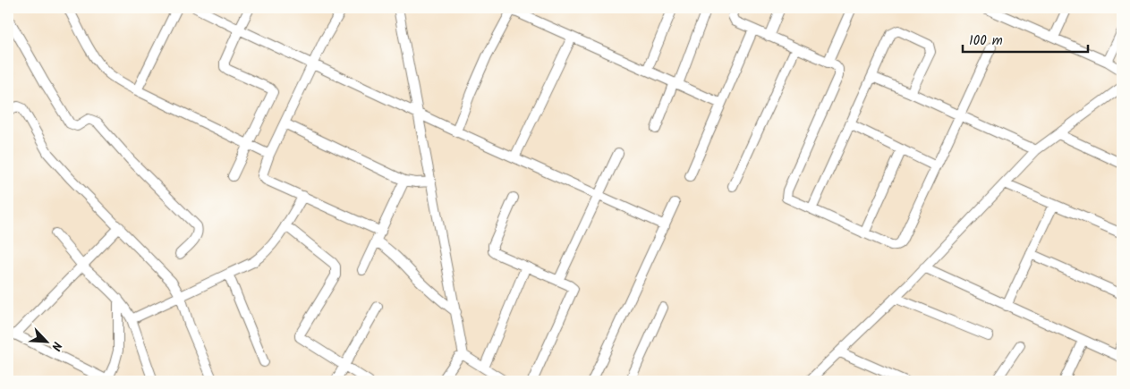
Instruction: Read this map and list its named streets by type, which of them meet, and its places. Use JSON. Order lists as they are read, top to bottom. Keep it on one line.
{"scale_bar":"100 m","north":"bottom right"}
